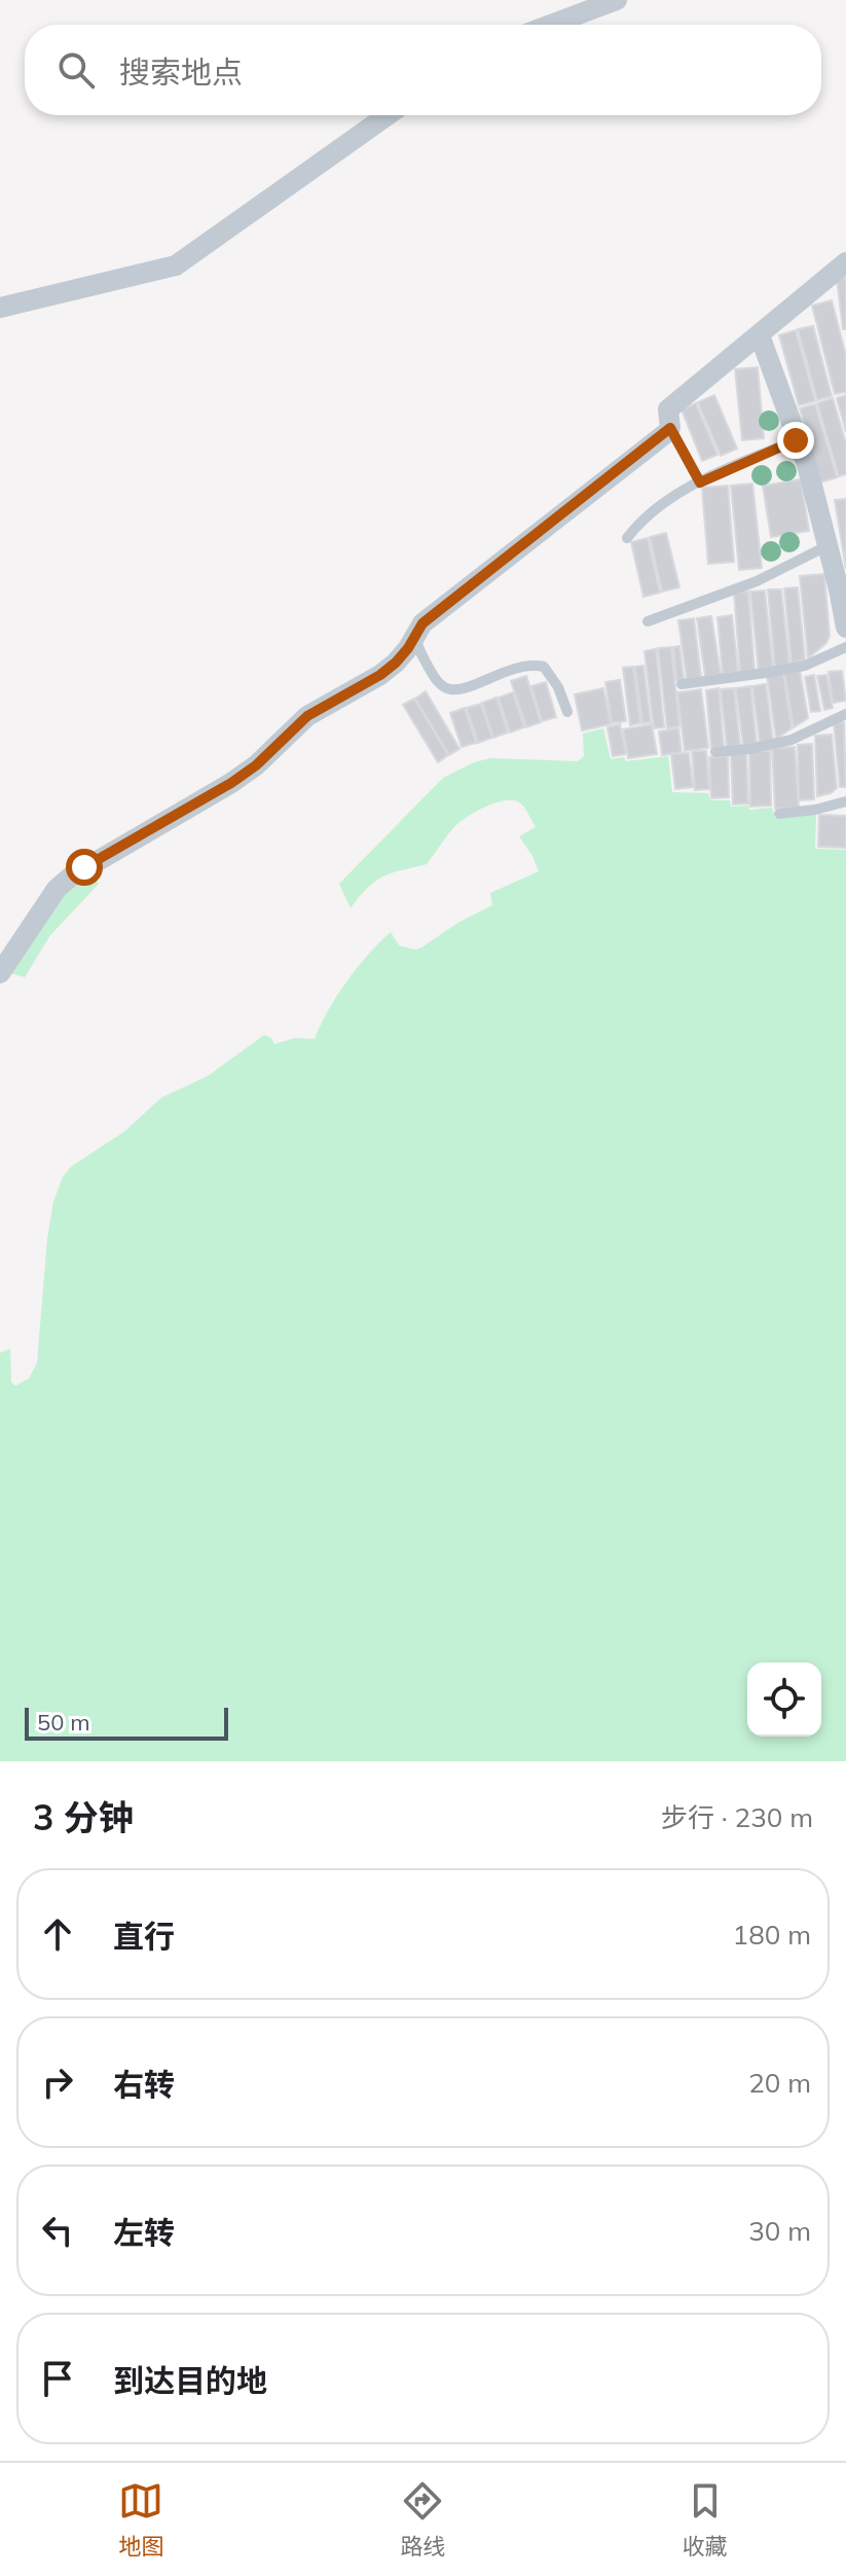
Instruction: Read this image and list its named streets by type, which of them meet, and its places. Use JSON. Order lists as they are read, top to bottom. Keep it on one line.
{"scale_bar":"50 m","page":{"search":"搜索地点","scale":"50 m","heading":["3 分钟","步行 · 230 m"],"list":[["直行","180 m"],["右转","20 m"],["左转","30 m"],"到达目的地"],"nav":["地图","路线","收藏"]}}
